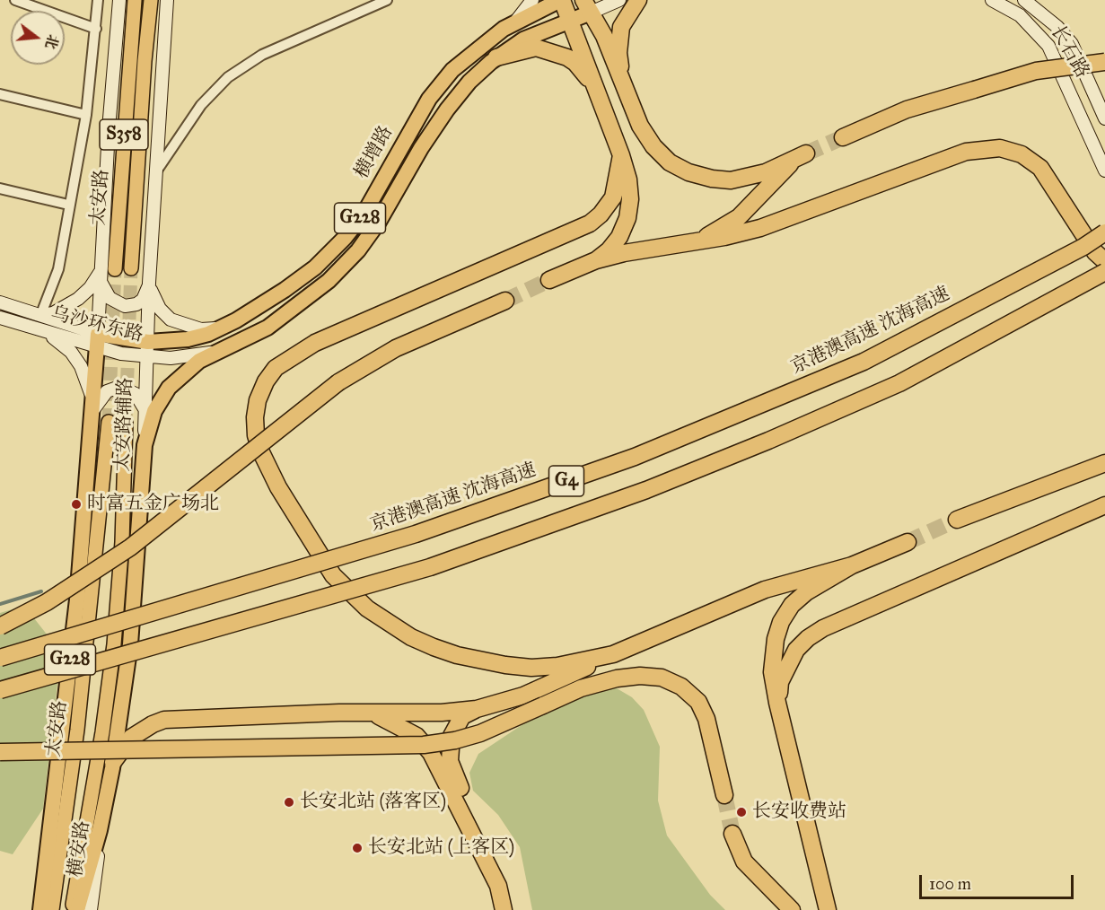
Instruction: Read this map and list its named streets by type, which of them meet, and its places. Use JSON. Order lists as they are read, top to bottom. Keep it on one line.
{"streets":{"highway":["横增路","G228","京港澳高速 沈海高速","太安路辅路","G4"],"main road":["长石路","S358","太安路","乌沙环东路","横安路"]},"crossings":[["横增路","G228"],["横增路","乌沙环东路"],["横增路","太安路辅路"],["G228","乌沙环东路"],["G228","太安路辅路"],["乌沙环东路","太安路辅路"],["太安路辅路","横安路"]],"places":["时富五金广场北","长安北站 (落客区)","长安收费站","长安北站 (上客区)"],"scale_bar":"100 m","north":"right"}
